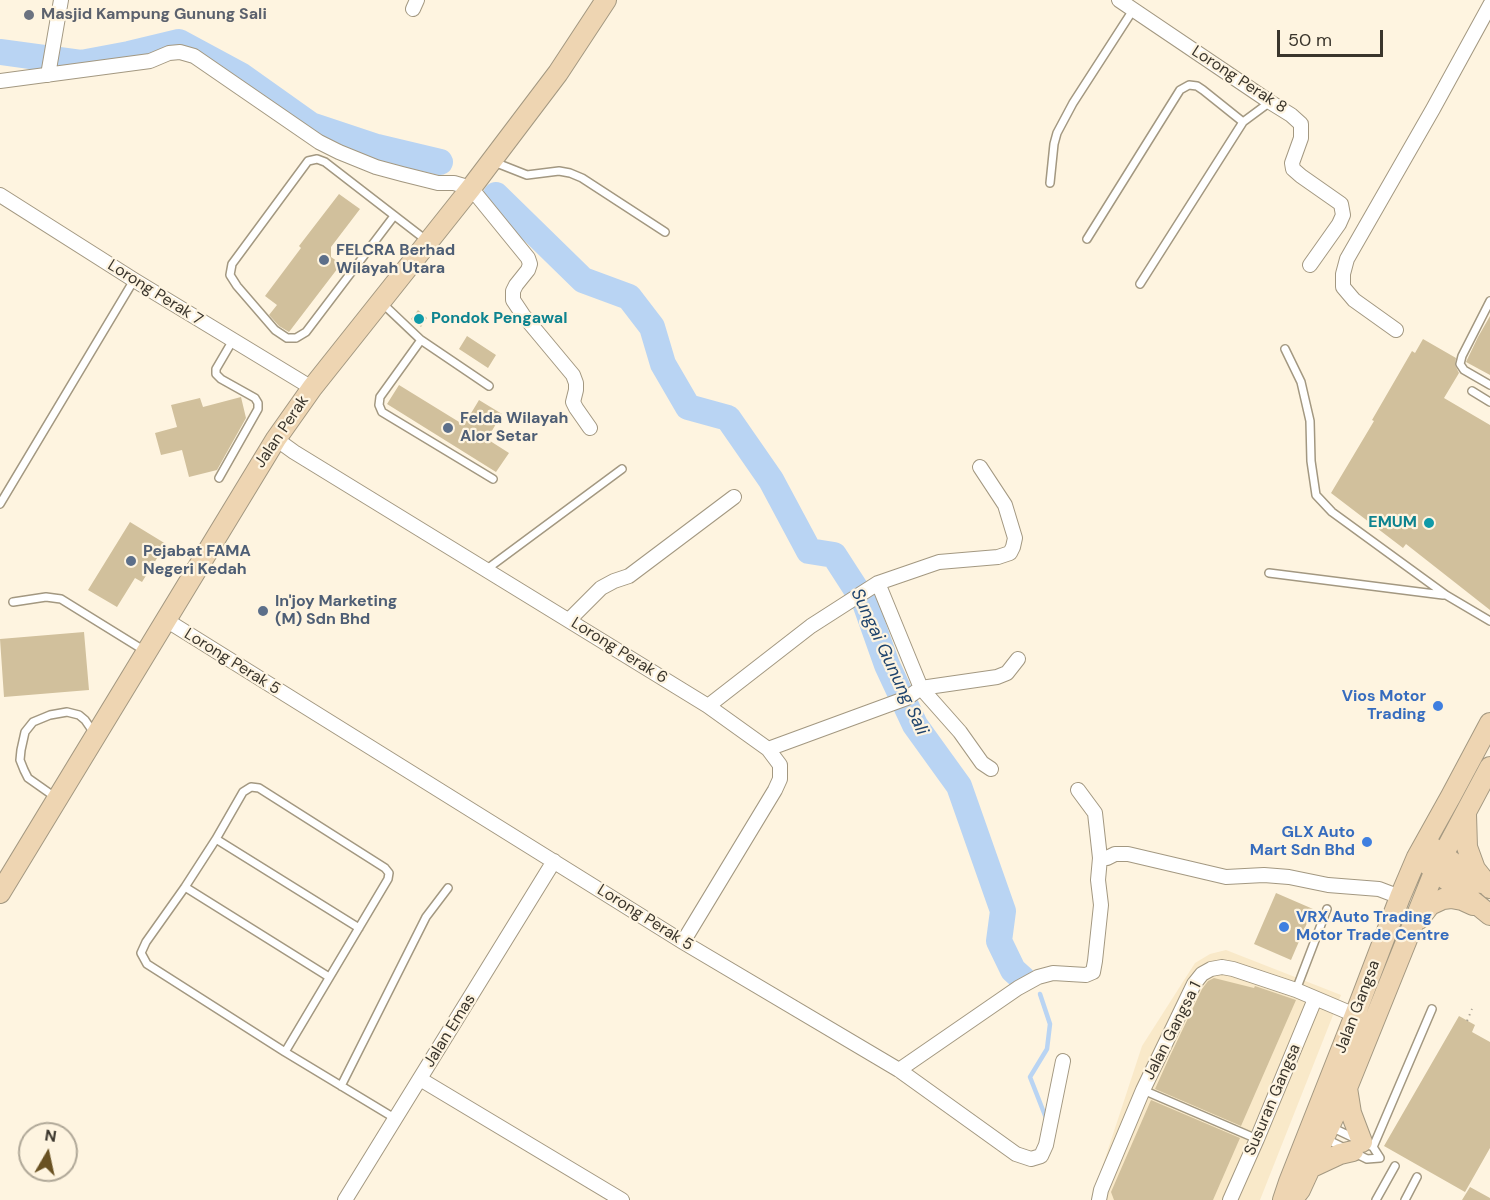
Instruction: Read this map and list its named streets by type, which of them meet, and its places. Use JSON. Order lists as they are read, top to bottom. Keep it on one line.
{"streets":{"main road":["Jalan Perak","Jalan Gangsa"],"street":["Lorong Perak 8","Lorong Perak 7","Lorong Perak 6","Lorong Perak 5","Jalan Emas","Jalan Gangsa 1","Susuran Gangsa"]},"crossings":[["Lorong Perak 7","Jalan Perak"],["Jalan Perak","Lorong Perak 6"],["Jalan Perak","Lorong Perak 5"],["Lorong Perak 6","Lorong Perak 5"],["Lorong Perak 5","Jalan Emas"],["Jalan Gangsa","Jalan Gangsa 1"],["Jalan Gangsa 1","Susuran Gangsa"]],"water":["Sungai Gunung Sali"],"places":["Masjid Kampung Gunung Sali","FELCRA Berhad Wilayah Utara","Pondok Pengawal","Felda Wilayah Alor Setar","EMUM","Pejabat FAMA Negeri Kedah","In'joy Marketing (M) Sdn Bhd","Vios Motor Trading","GLX Auto Mart Sdn Bhd","VRX Auto Trading Motor Trade Centre"],"scale_bar":"50 m","north":"top"}
